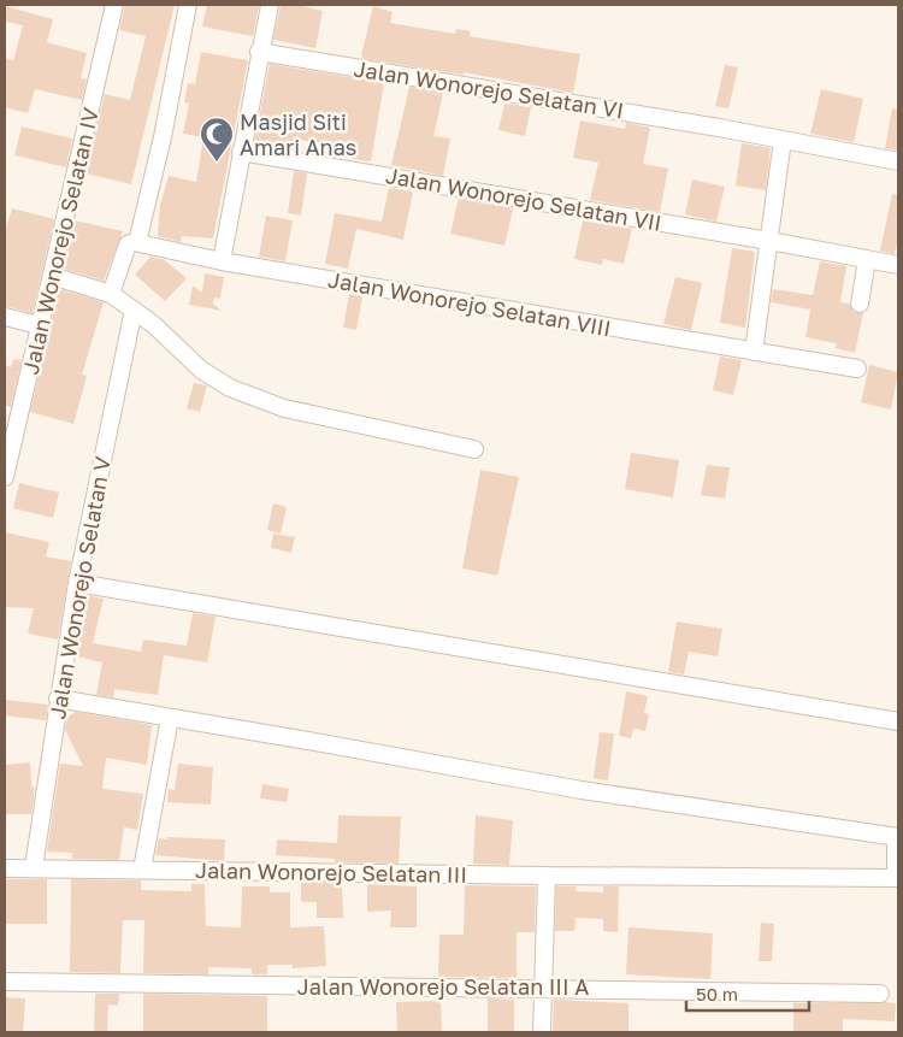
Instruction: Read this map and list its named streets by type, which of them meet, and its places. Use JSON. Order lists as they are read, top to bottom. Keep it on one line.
{"streets":{"street":["Jalan Wonorejo Selatan VI","Jalan Wonorejo Selatan VII","Jalan Wonorejo Selatan IV","Jalan Wonorejo Selatan VIII","Jalan Wonorejo Selatan V","Jalan Wonorejo Selatan III","Jalan Wonorejo Selatan III A"]},"crossings":[["Jalan Wonorejo Selatan V","Jalan Wonorejo Selatan III"]],"places":{"mosque":["Masjid Siti Amari Anas"]},"scale_bar":"50 m"}
